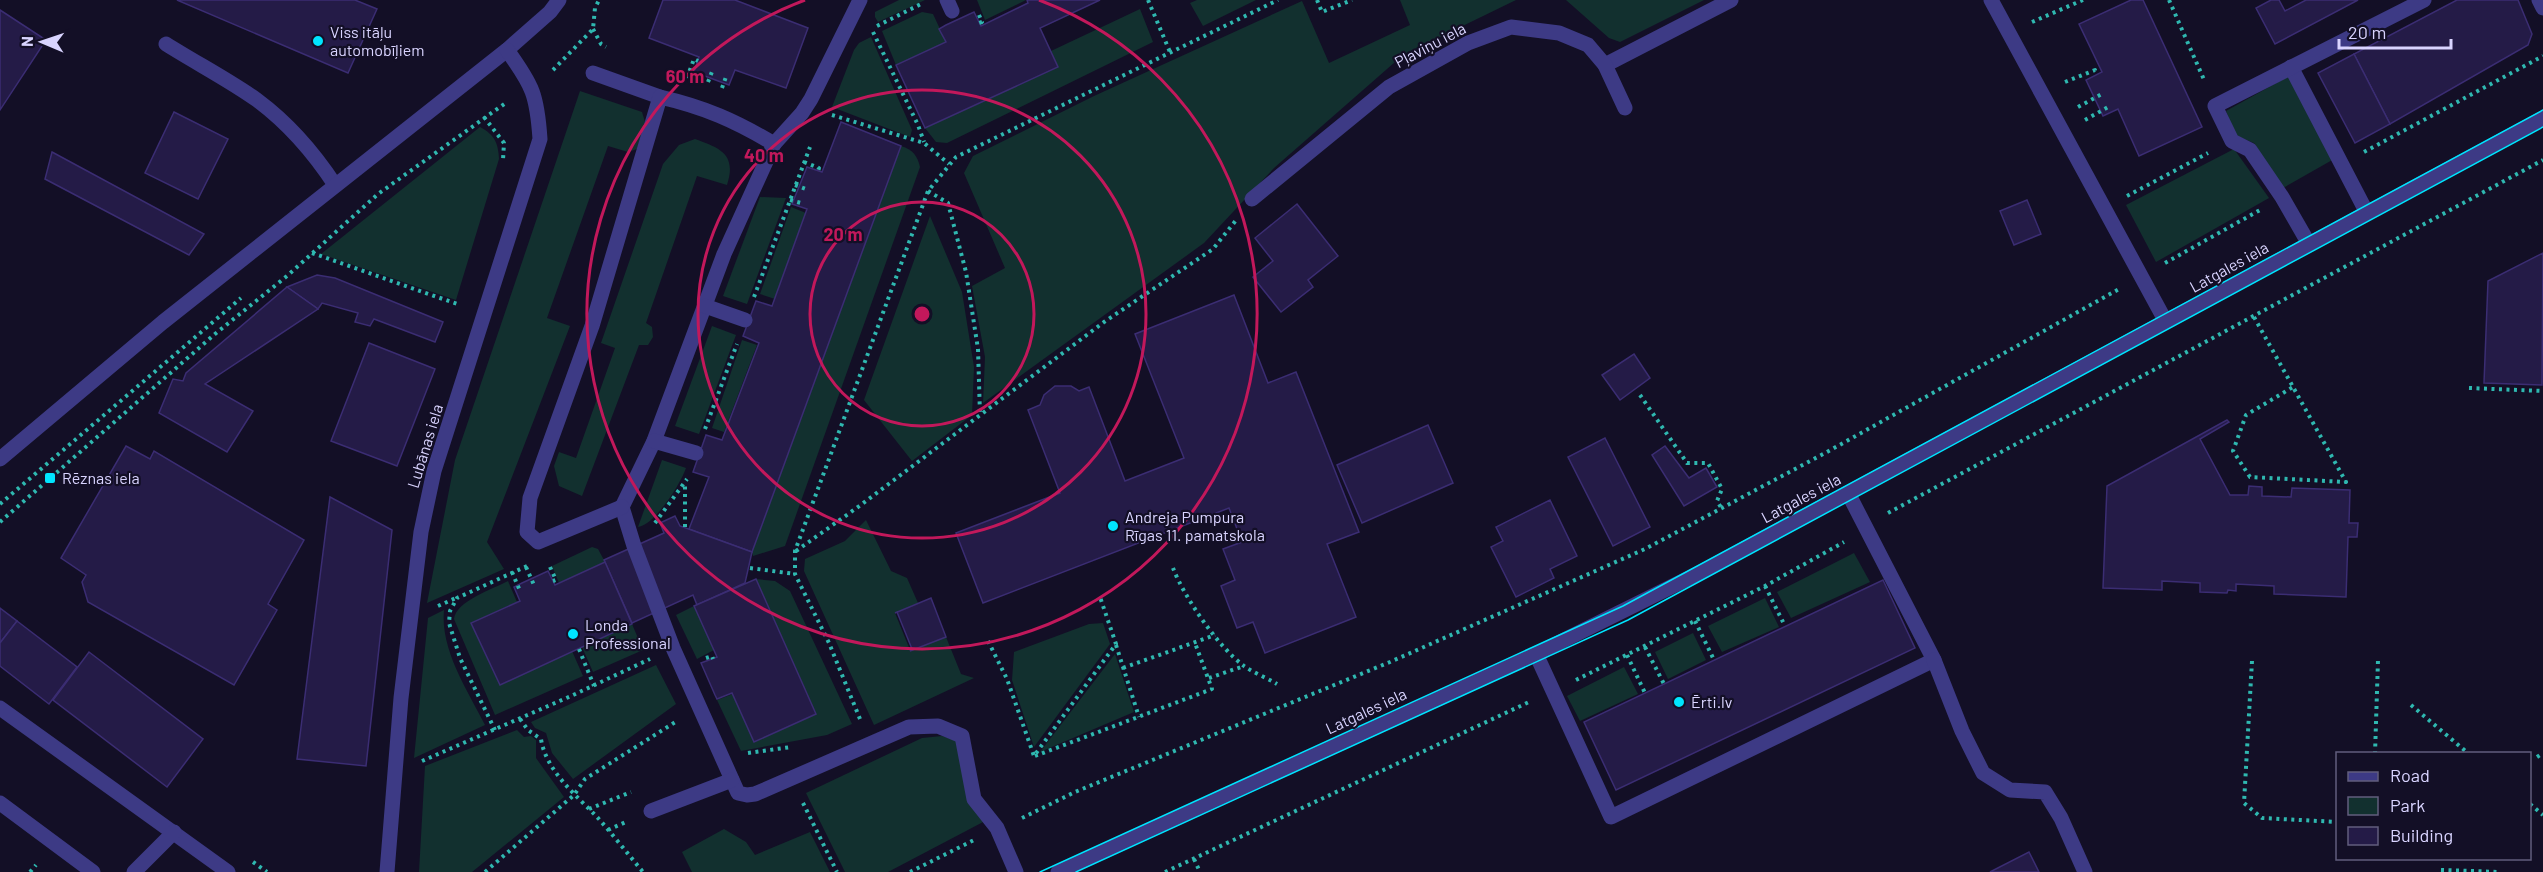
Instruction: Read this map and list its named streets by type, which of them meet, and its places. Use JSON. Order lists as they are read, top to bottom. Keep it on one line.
{"streets":{"street":["Pļaviņu iela","Latgales iela","Lubānas iela"]},"places":{"other":["Viss itāļu automobīļiem","Andreja Pumpura Rīgas 11. pamatskola","Londa Professional","Ērti.lv"],"transit":["Rēznas iela"]},"legend":["Road","Park","Building"],"scale_bar":"20 m","north":"left","rings":["60 m","40 m","20 m"]}
